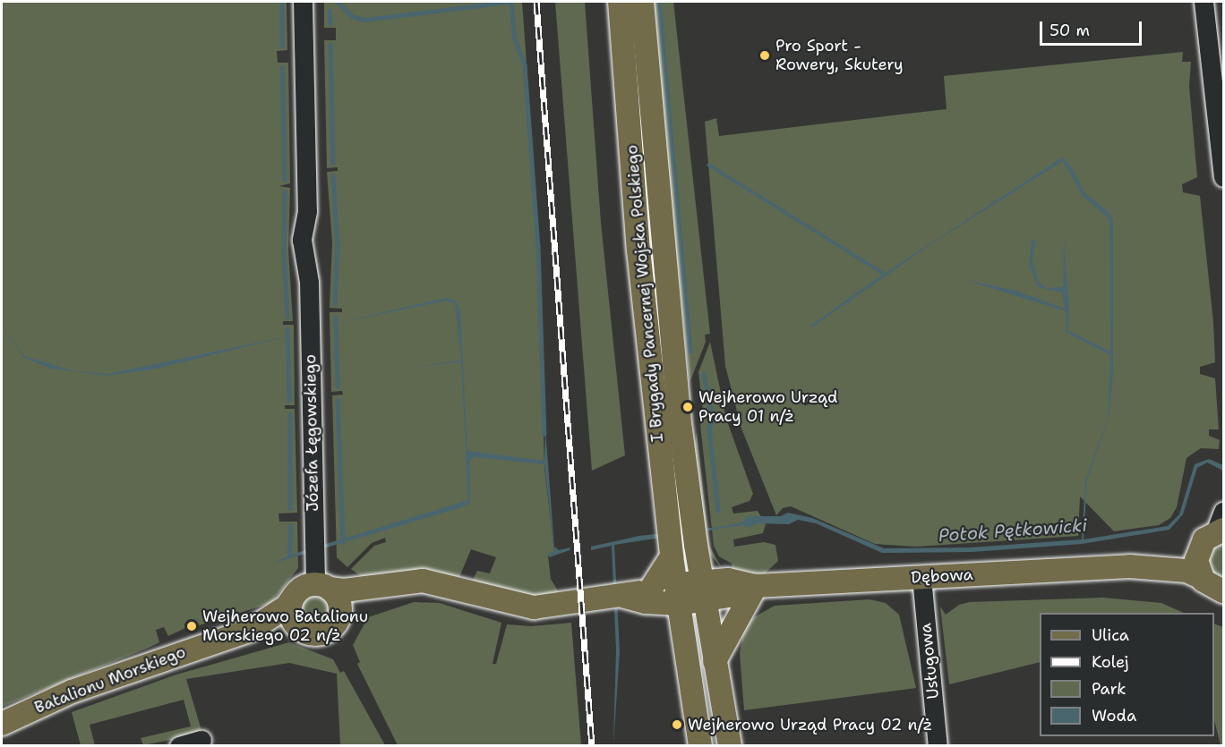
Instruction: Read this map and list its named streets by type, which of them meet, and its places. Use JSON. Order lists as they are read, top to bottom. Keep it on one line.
{"streets":{"main road":["I Brygady Pancernej Wojska Polskiego","Dębowa","Batalionu Morskiego"],"street":["Józefa Łęgowskiego","Usługowa"]},"crossings":[["I Brygady Pancernej Wojska Polskiego","Dębowa"],["Józefa Łęgowskiego","Batalionu Morskiego"],["Dębowa","Usługowa"]],"water":["Potok Pętkowicki"],"places":["Pro Sport - Rowery, Skutery","Wejherowo Urząd Pracy 01 n/ż","Wejherowo Batalionu Morskiego 02 n/ż","Wejherowo Urząd Pracy 02 n/ż"],"legend":["Ulica","Kolej","Park","Woda"],"scale_bar":"50 m"}
